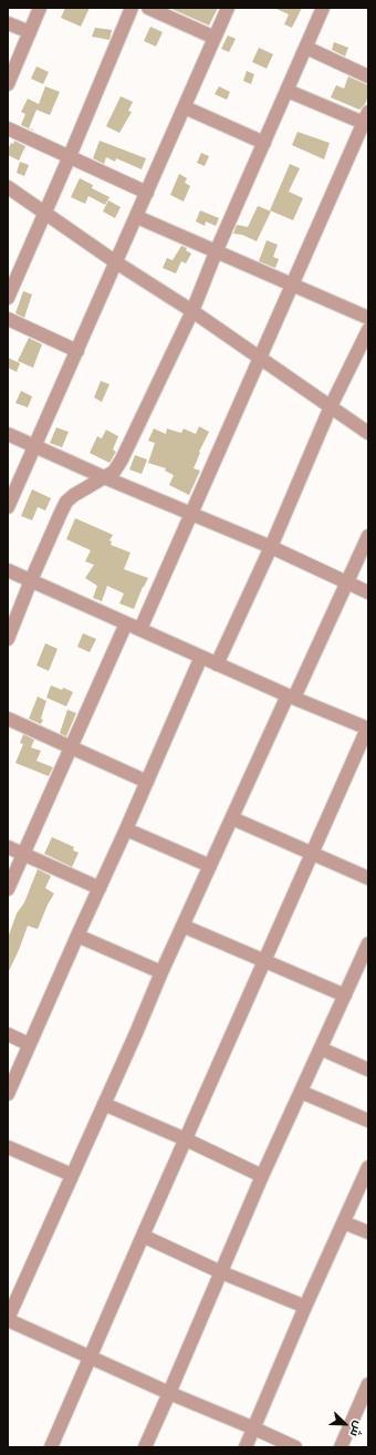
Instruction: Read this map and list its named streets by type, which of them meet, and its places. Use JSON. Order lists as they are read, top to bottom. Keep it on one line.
{"north":"bottom right"}
